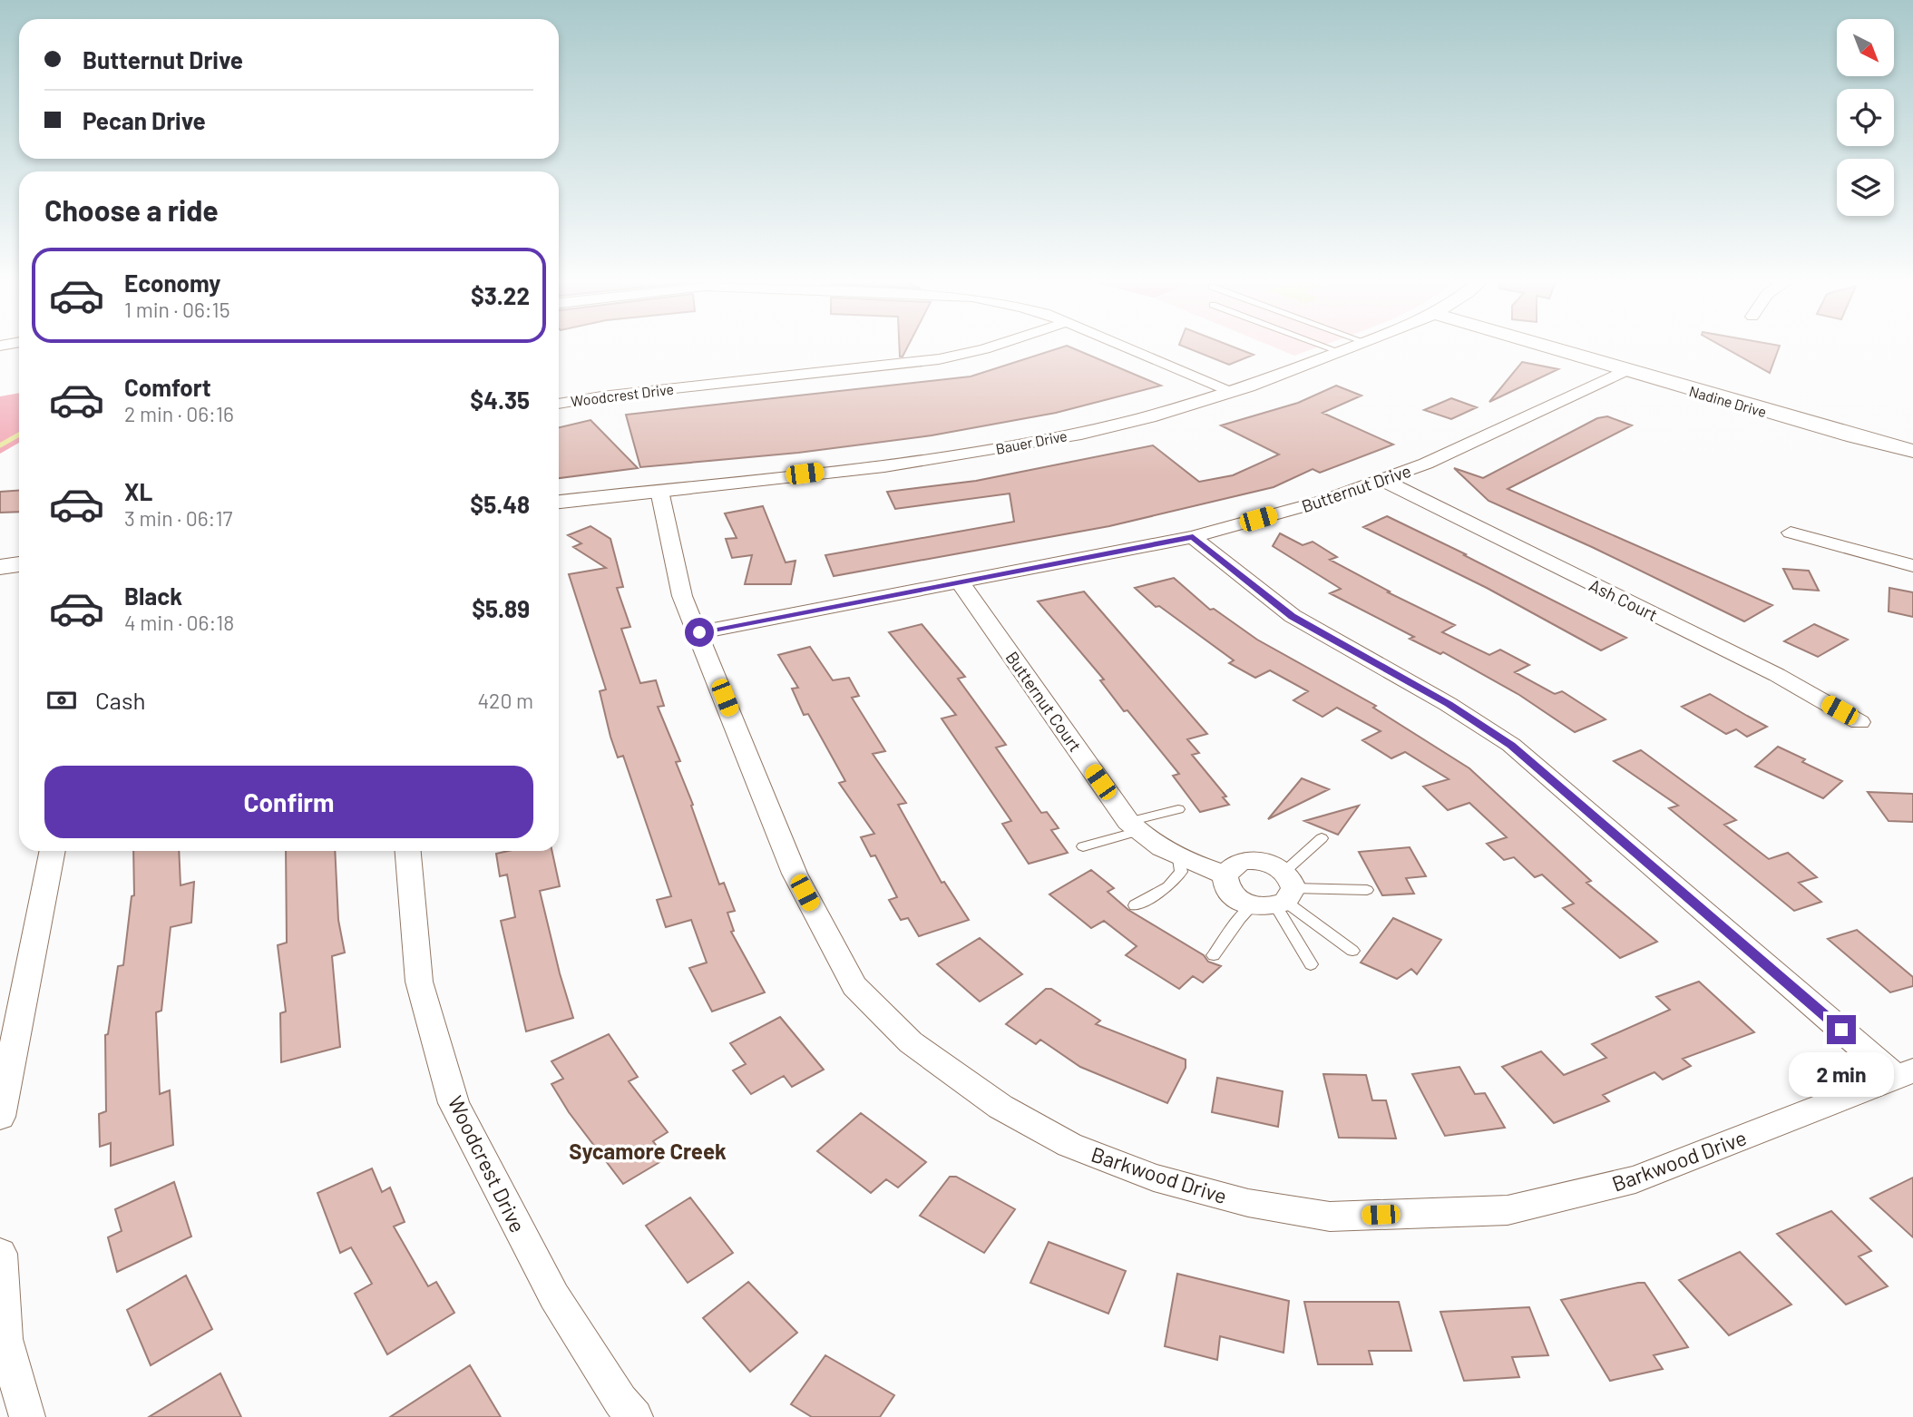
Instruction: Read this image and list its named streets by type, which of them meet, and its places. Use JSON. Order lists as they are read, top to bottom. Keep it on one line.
{"streets":{"street":["Woodcrest Drive","Nadine Drive","Bauer Drive","Butternut Drive","Ash Court","Butternut Court","Barkwood Drive"]},"crossings":[["Nadine Drive","Butternut Drive"],["Bauer Drive","Barkwood Drive"],["Butternut Drive","Ash Court"],["Butternut Drive","Butternut Court"],["Butternut Drive","Barkwood Drive"]],"districts":["Sycamore Creek"],"north":"bottom right","page":{"banner":["Butternut Drive","Pecan Drive"],"heading":"Choose a ride","list":[{"name":"Economy","note":"1 min · 06:15","value":"$3.22"},{"name":"Comfort","note":"2 min · 06:16","value":"$4.35"},{"name":"XL","note":"3 min · 06:17","value":"$5.48"},{"name":"Black","note":"4 min · 06:18","value":"$5.89"}],"pay":["Cash","420 m"],"buttons":"Confirm","bubble":"2 min"}}
